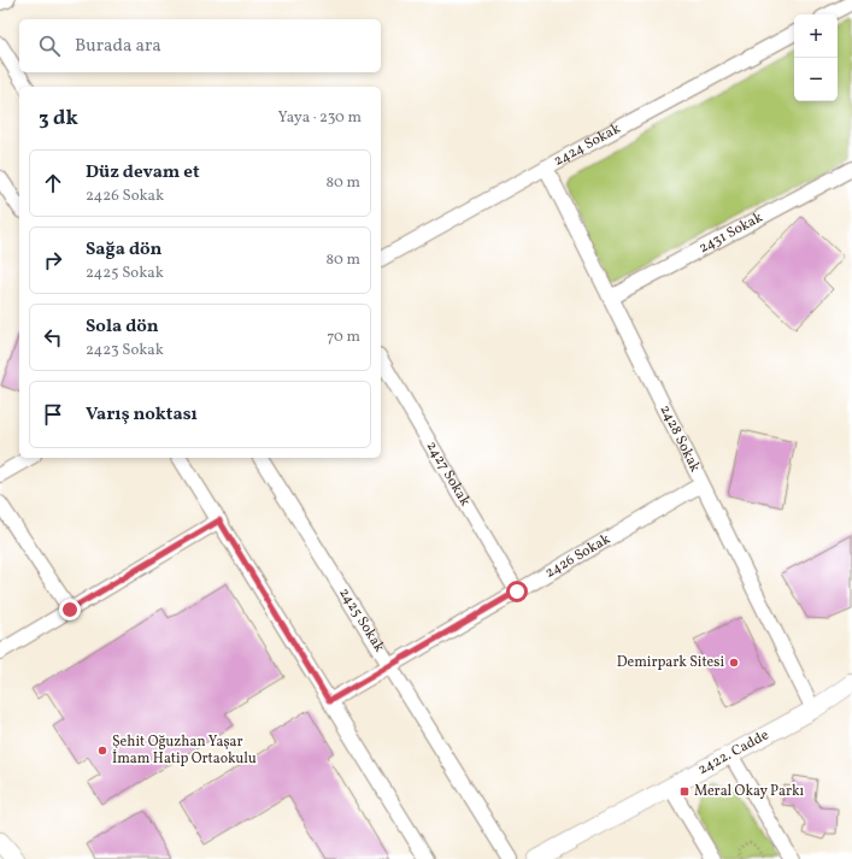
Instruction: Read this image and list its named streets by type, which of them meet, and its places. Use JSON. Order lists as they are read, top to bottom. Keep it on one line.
{"streets":{"street":["2424 Sokak","2431 Sokak","2428 Sokak","2427 Sokak","2426 Sokak","2425 Sokak","2422. Cadde"]},"crossings":[["2424 Sokak","2428 Sokak"],["2431 Sokak","2428 Sokak"],["2428 Sokak","2426 Sokak"],["2428 Sokak","2422. Cadde"],["2427 Sokak","2426 Sokak"],["2426 Sokak","2425 Sokak"]],"places":{"other":["Demirpark Sitesi","Şehit Oğuzhan Yaşar İmam Hatip Ortaokulu"],"transit":["Meral Okay Parkı"]},"page":{"map_buttons":["+","−"],"search":"Burada ara","heading":["3 dk","Yaya · 230 m"],"list":[["Düz devam et","2426 Sokak","80 m"],["Sağa dön","2425 Sokak","80 m"],["Sola dön","2423 Sokak","70 m"],"Varış noktası"]}}
